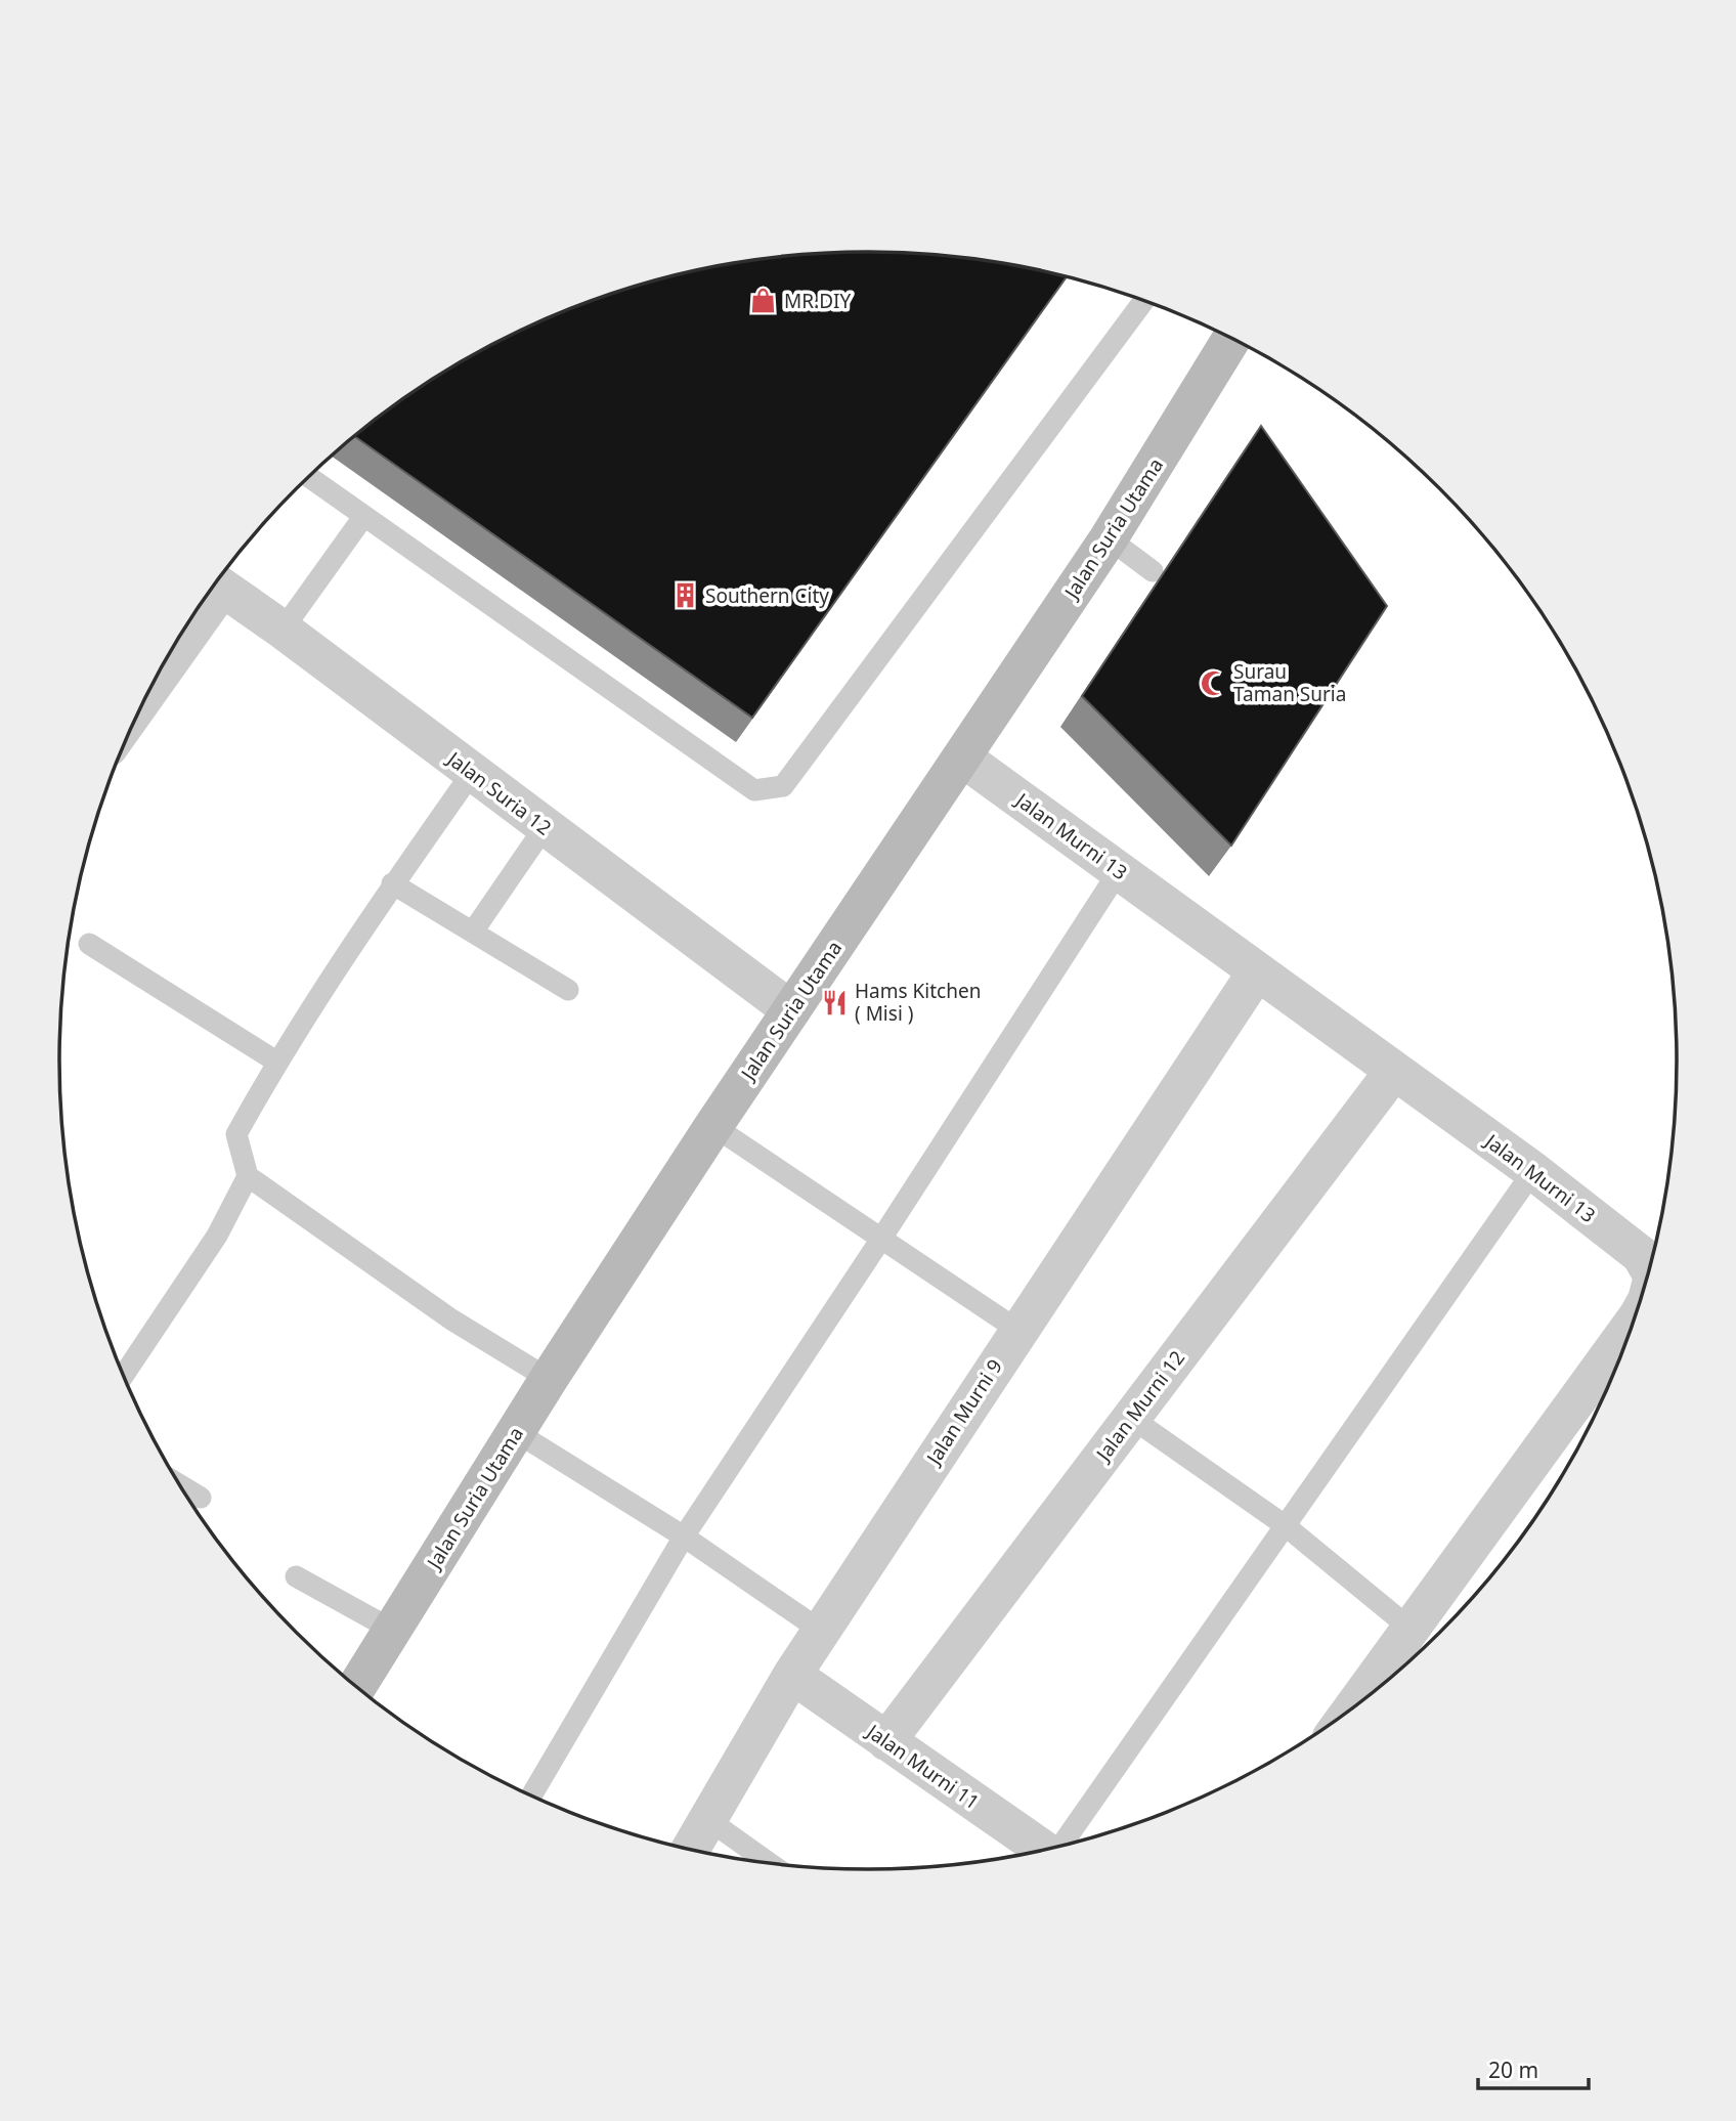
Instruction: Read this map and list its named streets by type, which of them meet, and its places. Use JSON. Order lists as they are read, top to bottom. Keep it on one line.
{"streets":{"main road":["Jalan Suria Utama"],"street":["Jalan Suria 12","Jalan Murni 13","Jalan Murni 12","Jalan Murni 9","Jalan Murni 11"]},"crossings":[["Jalan Suria Utama","Jalan Suria 12"],["Jalan Suria Utama","Jalan Murni 13"],["Jalan Murni 13","Jalan Murni 12"],["Jalan Murni 13","Jalan Murni 9"],["Jalan Murni 12","Jalan Murni 11"],["Jalan Murni 9","Jalan Murni 11"]],"places":{"shop":["MR.DIY"],"building":["Southern City"],"mosque":["Surau Taman Suria"],"restaurant":["Hams Kitchen ( Misi )"]},"scale_bar":"20 m"}
